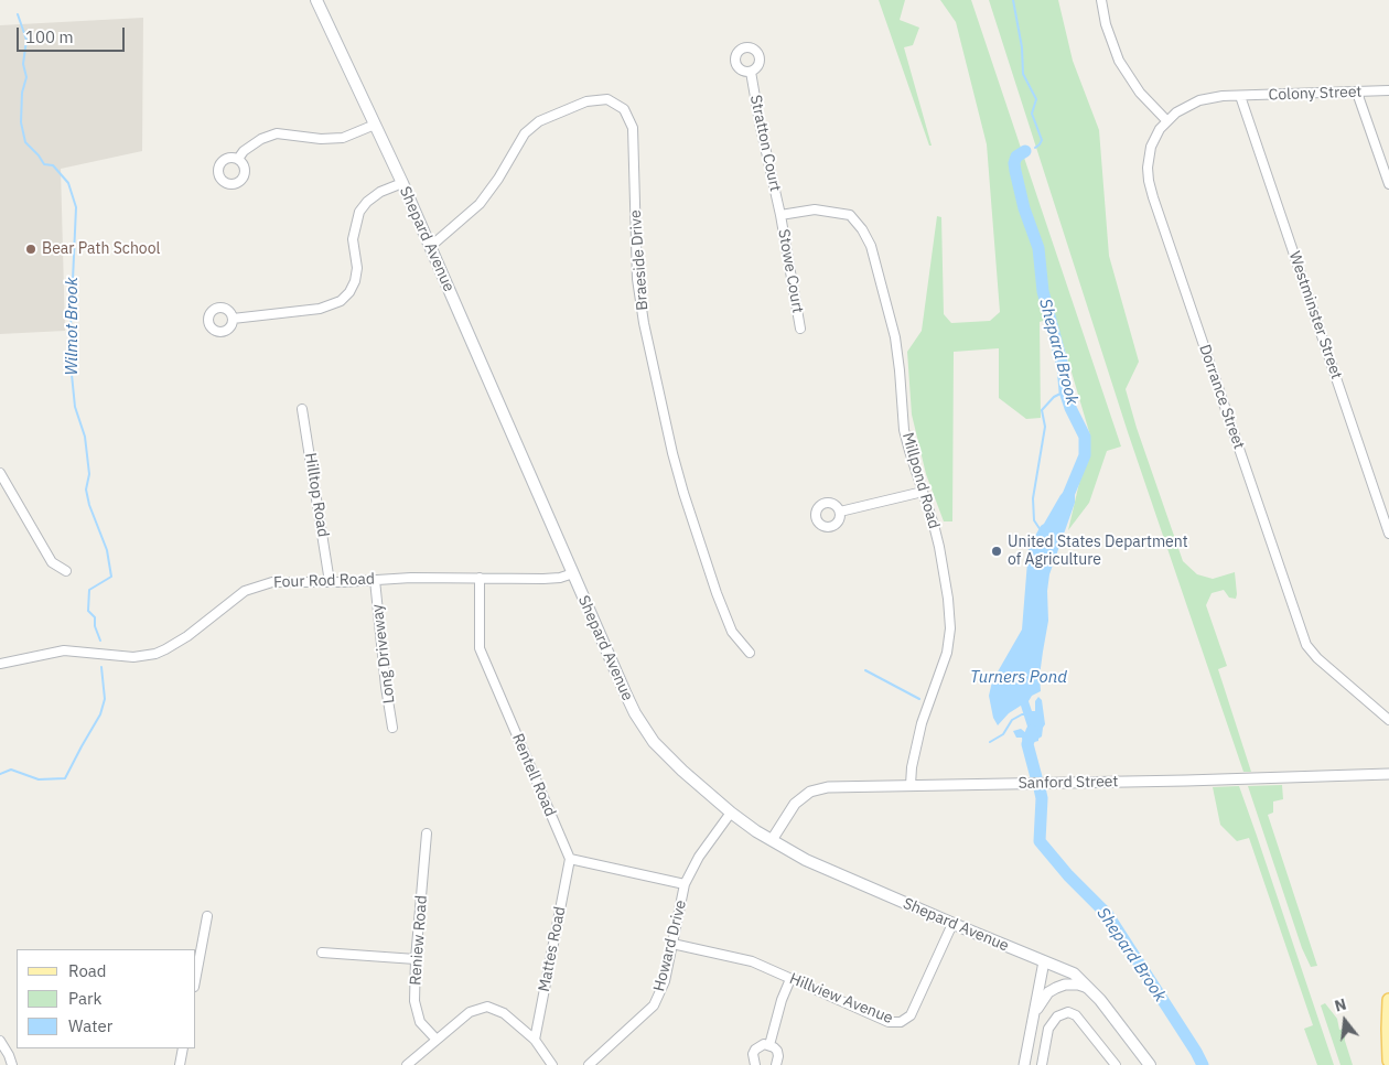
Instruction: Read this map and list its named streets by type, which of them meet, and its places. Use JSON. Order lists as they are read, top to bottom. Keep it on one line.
{"streets":{"main road":["Shepard Avenue"],"street":["Colony Street","Stratton Court","Braeside Drive","Stowe Court","Westminster Street","Dorrance Street","Millpond Road","Hilltop Road","Four Rod Road","Long Driveway","Rentell Road","Sanford Street","Reniew Road","Howard Drive","Mattes Road","Hillview Avenue"]},"crossings":[["Colony Street","Westminster Street"],["Colony Street","Dorrance Street"],["Stratton Court","Stowe Court"],["Stratton Court","Millpond Road"],["Shepard Avenue","Braeside Drive"],["Shepard Avenue","Four Rod Road"],["Shepard Avenue","Sanford Street"],["Shepard Avenue","Howard Drive"],["Shepard Avenue","Hillview Avenue"],["Stowe Court","Millpond Road"],["Westminster Street","Dorrance Street"],["Millpond Road","Sanford Street"],["Hilltop Road","Four Rod Road"],["Four Rod Road","Long Driveway"],["Four Rod Road","Rentell Road"],["Rentell Road","Mattes Road"],["Howard Drive","Hillview Avenue"]],"water":["Wilmot Brook","Shepard Brook","Turners Pond"],"places":["Bear Path School","United States Department of Agriculture"],"legend":["Road","Park","Water"],"scale_bar":"100 m","north":"top"}
